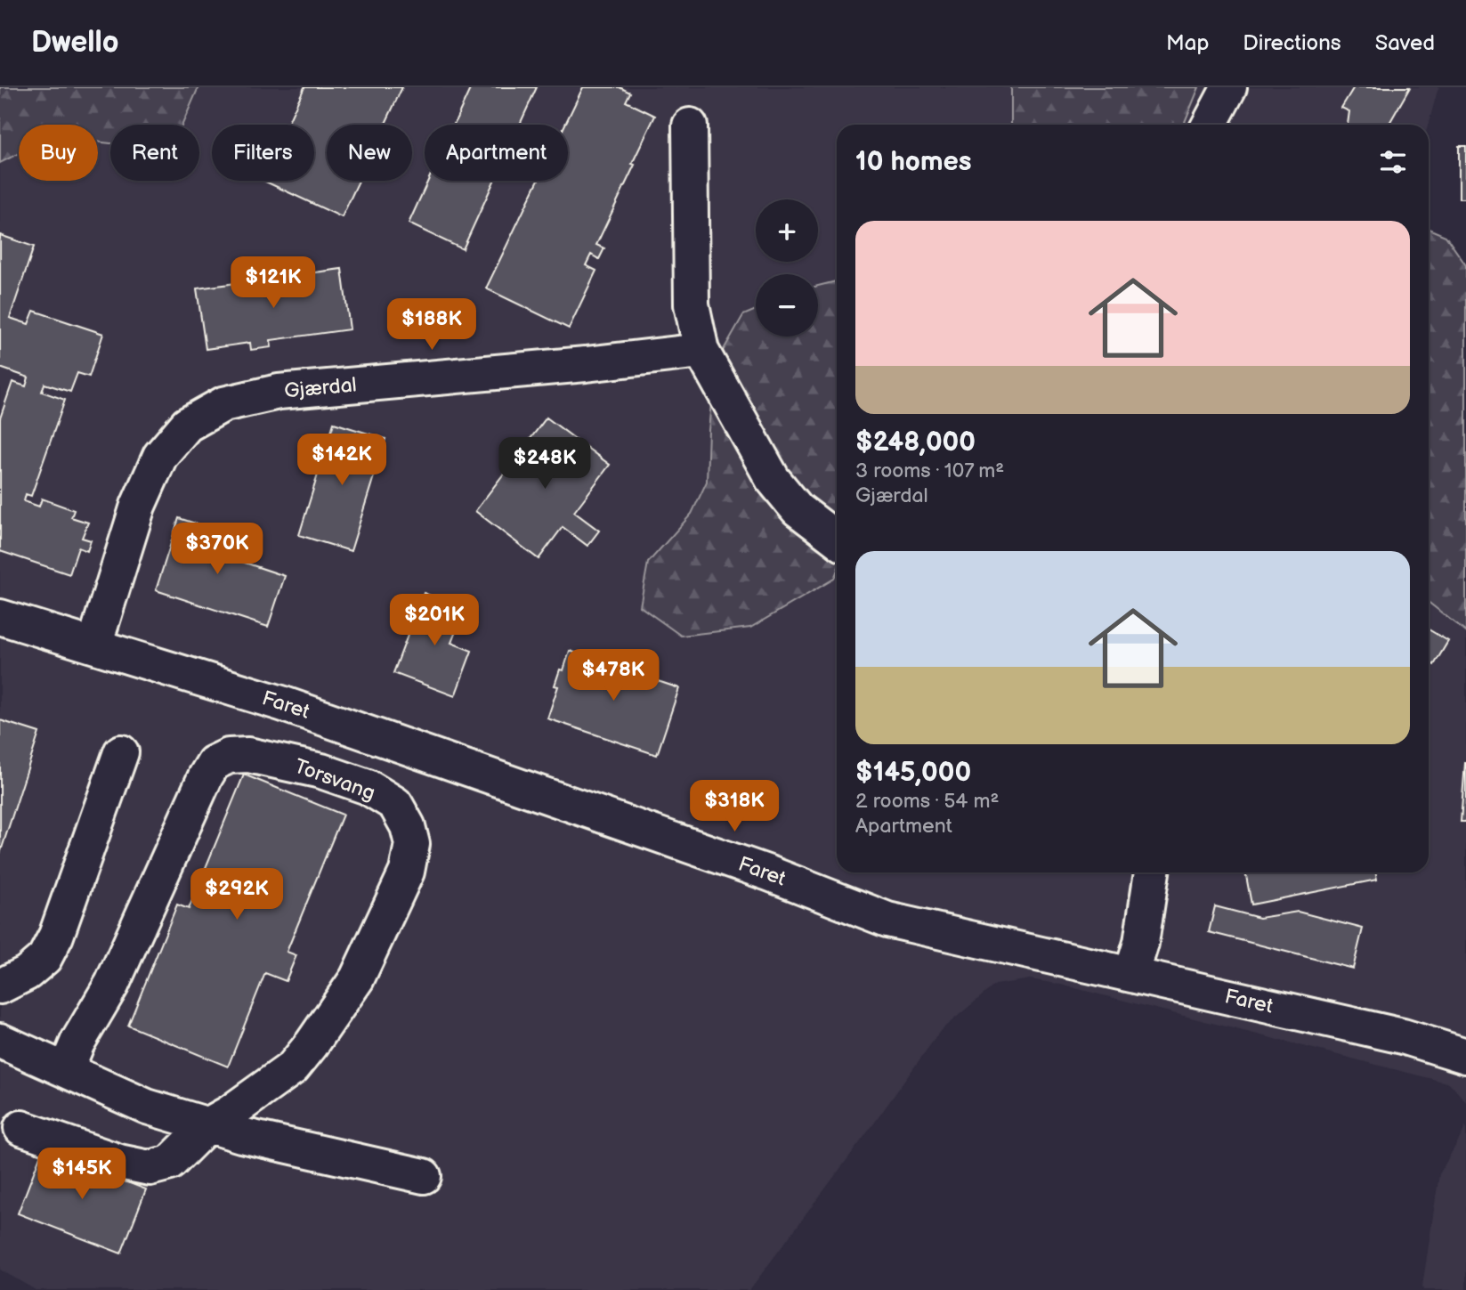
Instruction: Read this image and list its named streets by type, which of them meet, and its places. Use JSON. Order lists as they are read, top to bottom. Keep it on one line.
{"streets":{"street":["Gjærdal","Faret","Torsvang"]},"crossings":[["Gjærdal","Faret"]],"page":{"header":"Dwello","nav":["Map","Directions","Saved"],"chip":["Buy","Rent","Filters","New","Apartment"],"heading":"10 homes","map_buttons":["+","−"],"list":[{"name":"$248,000","note":"3 rooms · 107 m² · Gjærdal"},{"name":"$145,000","note":"2 rooms · 54 m² · Apartment"}],"price":["$121K","$188K","$142K","$248K","$370K","$201K","$478K","$318K","$292K","$145K"]}}
